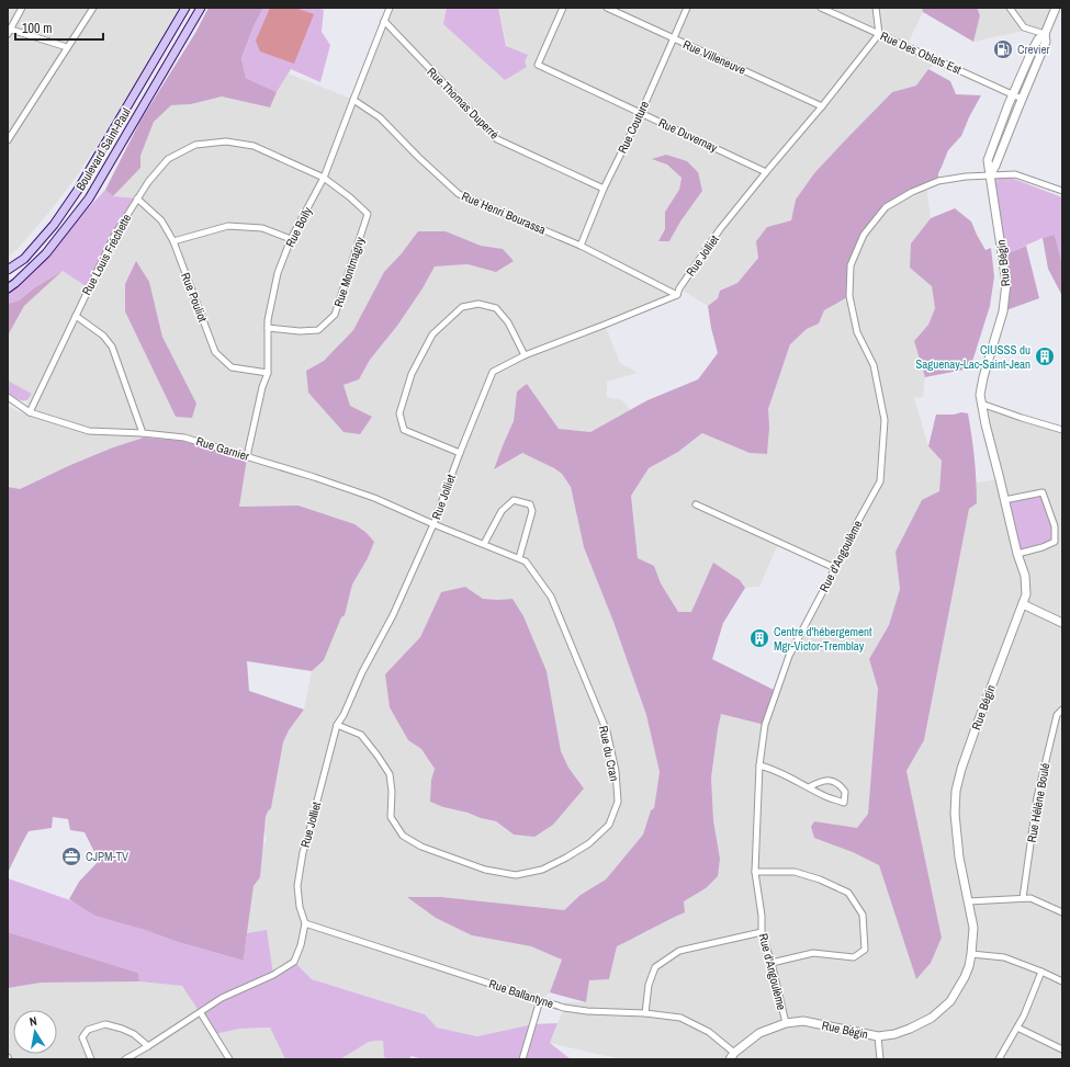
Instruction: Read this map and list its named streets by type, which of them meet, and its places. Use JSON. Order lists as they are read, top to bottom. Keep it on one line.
{"streets":{"main road":["Boulevard Saint-Paul"],"street":["Rue Des Oblats Est","Rue Villeneuve","Rue Thomas Duperré","Rue Couture","Rue Duvernay","Rue Henri Bourassa","Rue Boily","Rue Louis Fréchette","Rue Jolliet","Rue Bégin","Rue Montmagny","Rue Pouliot","Rue Garnier","Rue d'Angoulème","Rue du Cran","Rue Hélène Boulé","Rue Ballantyne"]},"crossings":[["Rue Des Oblats Est","Rue Jolliet"],["Rue Des Oblats Est","Rue Bégin"],["Rue Villeneuve","Rue Couture"],["Rue Villeneuve","Rue Jolliet"],["Rue Thomas Duperré","Rue Couture"],["Rue Thomas Duperré","Rue Boily"],["Rue Couture","Rue Duvernay"],["Rue Couture","Rue Henri Bourassa"],["Rue Duvernay","Rue Jolliet"],["Rue Henri Bourassa","Rue Boily"],["Rue Henri Bourassa","Rue Jolliet"],["Rue Boily","Rue Louis Fréchette"],["Rue Boily","Rue Montmagny"],["Rue Boily","Rue Pouliot"],["Rue Boily","Rue Garnier"],["Rue Louis Fréchette","Rue Montmagny"],["Rue Louis Fréchette","Rue Pouliot"],["Rue Louis Fréchette","Rue Garnier"],["Rue Jolliet","Rue Garnier"],["Rue Jolliet","Rue du Cran"],["Rue Jolliet","Rue Ballantyne"],["Rue Bégin","Rue d'Angoulème"],["Rue Bégin","Rue Ballantyne"],["Rue Garnier","Rue du Cran"]],"places":{"fuel station":["Crevier"],"building":["CIUSSS du Saguenay-Lac-Saint-Jean","Centre d'hébergement Mgr-Victor-Tremblay"],"office":["CJPM-TV"]},"scale_bar":"100 m","north":"top"}
